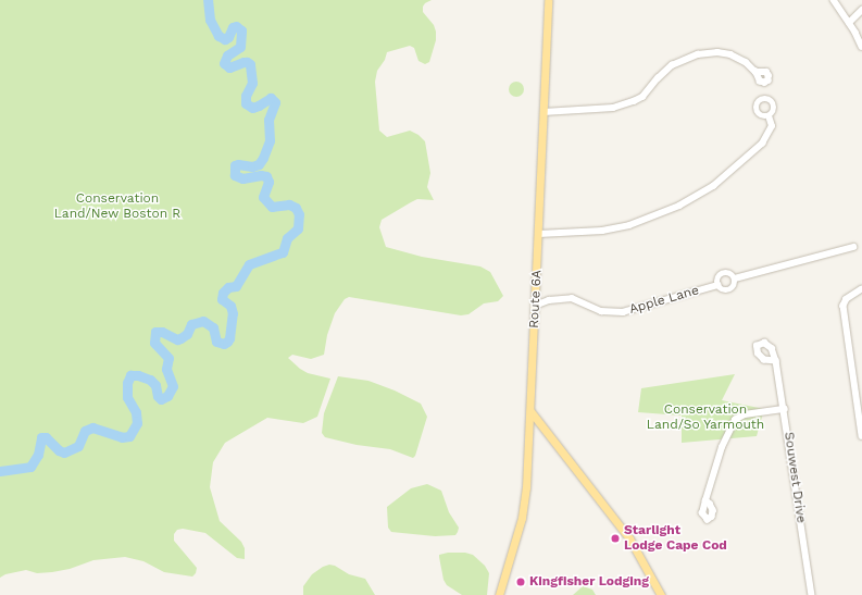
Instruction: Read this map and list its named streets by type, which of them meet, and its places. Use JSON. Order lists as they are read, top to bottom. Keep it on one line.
{"streets":{"main road":["Route 6A"],"street":["Apple Lane","Souwest Drive"]},"crossings":[["Route 6A","Apple Lane"]],"parks":["Conservation Land/New Boston R","Conservation Land/So Yarmouth"],"places":["Starlight Lodge Cape Cod","Kingfisher Lodging"]}
